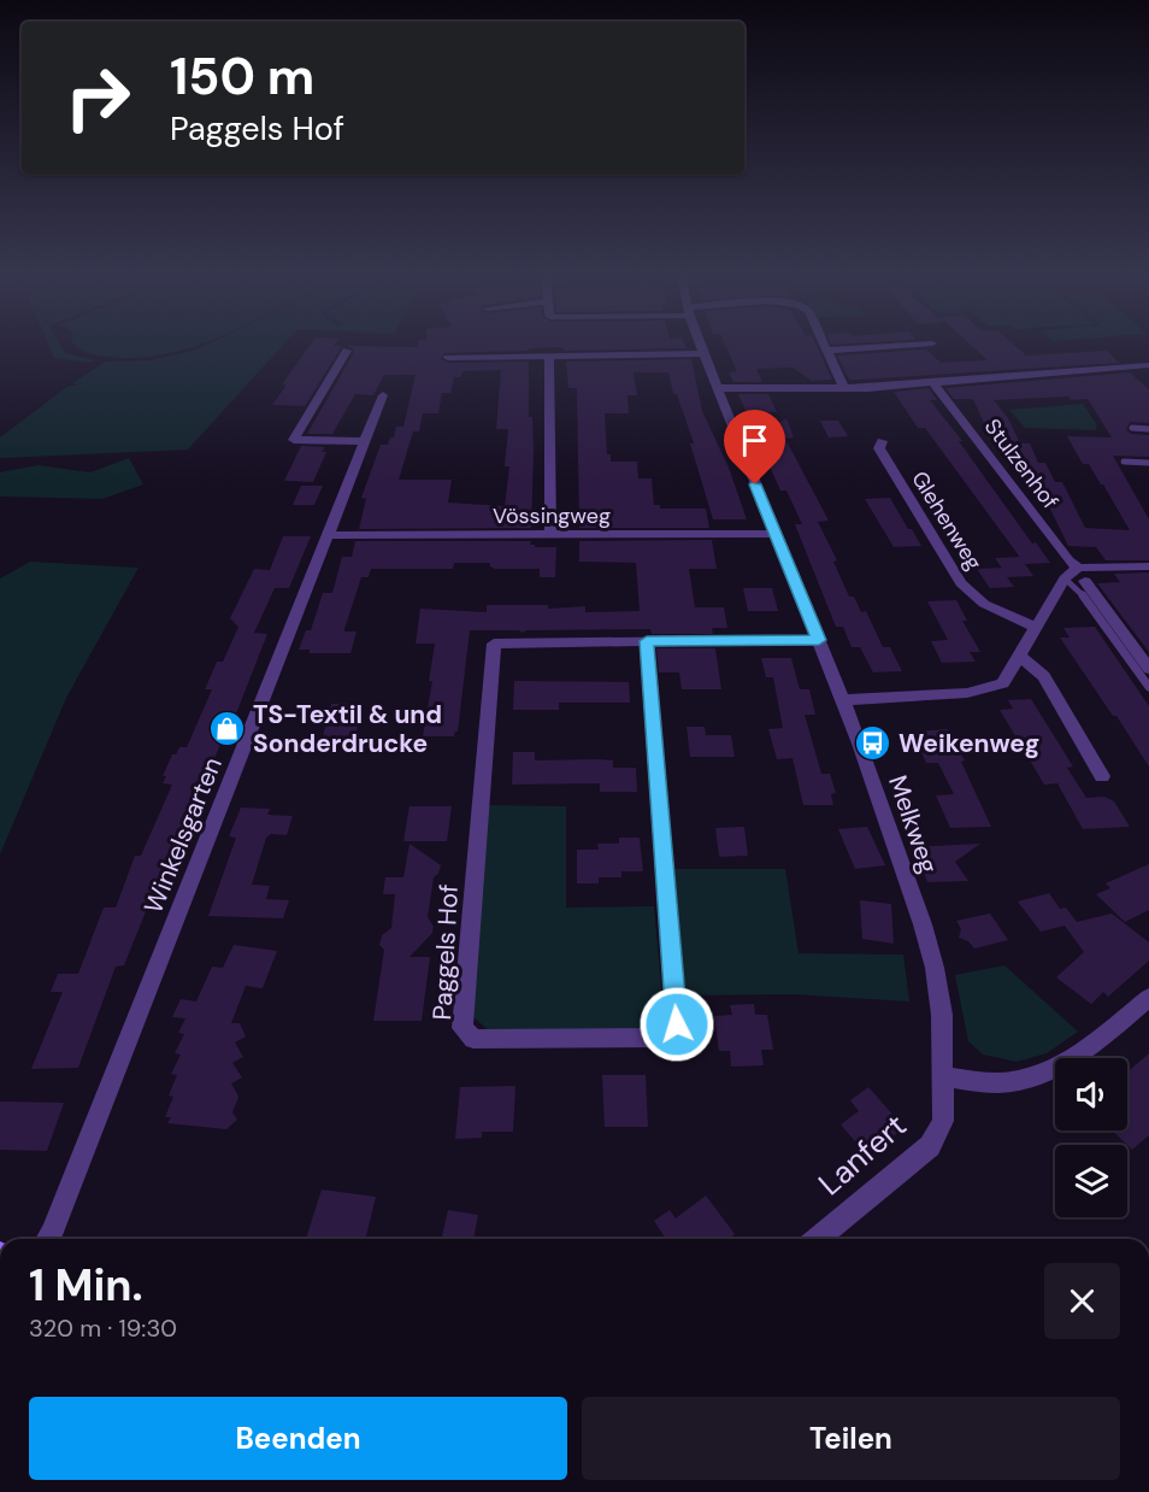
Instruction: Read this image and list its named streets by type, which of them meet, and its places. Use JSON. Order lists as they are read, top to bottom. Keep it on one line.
{"streets":{"street":["Stulzenhof","Vössingweg","Glehenweg","Melkweg","Winkelsgarten","Paggels Hof","Lanfert"]},"crossings":[["Vössingweg","Melkweg"],["Vössingweg","Winkelsgarten"],["Melkweg","Paggels Hof"],["Melkweg","Lanfert"]],"places":{"shop":["TS-Textil & und Sonderdrucke"],"bus stop":["Weikenweg"]},"page":{"turn":["150 m","Paggels Hof"],"heading":["1 Min.","320 m · 19:30"],"buttons":["Beenden","Teilen"]}}
